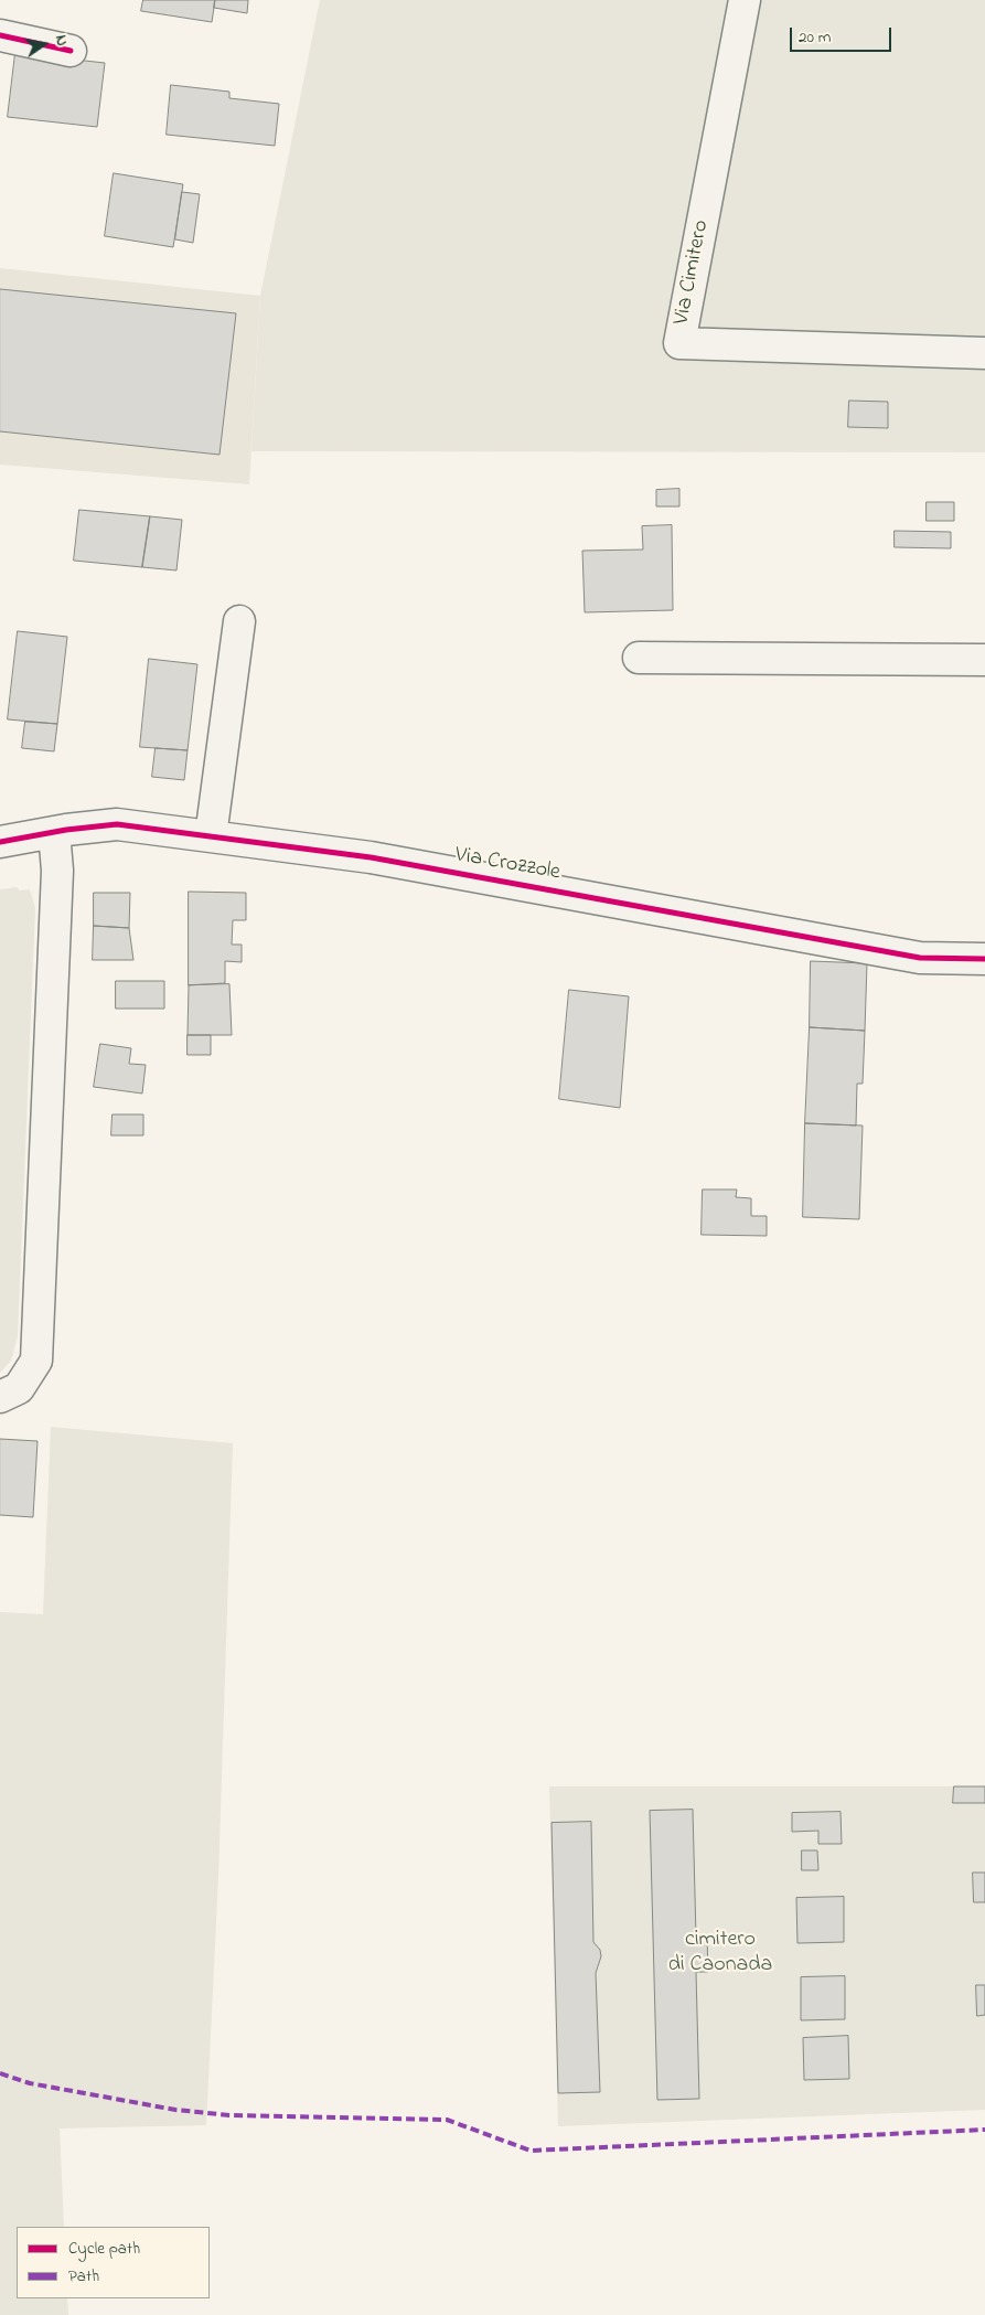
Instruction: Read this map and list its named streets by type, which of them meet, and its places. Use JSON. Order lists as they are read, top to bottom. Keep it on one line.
{"streets":{"street":["Via Cimitero","Via Crozzole"]},"parks":["cimitero di Caonada"],"legend":["Cycle path","Path"],"scale_bar":"20 m","north":"right"}
